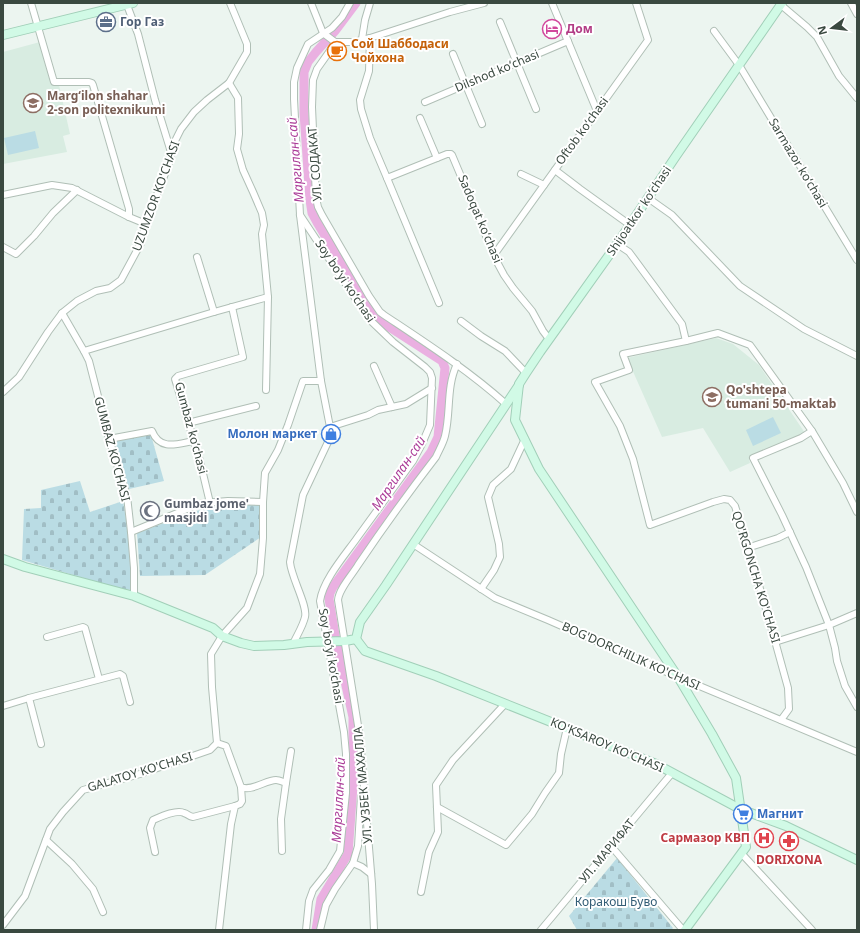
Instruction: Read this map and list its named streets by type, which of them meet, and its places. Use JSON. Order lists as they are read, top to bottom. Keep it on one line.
{"streets":{"street":["Dilshod koʻchasi","Oftob koʻchasi","Sarmazor koʻchasi","УЛ. СОДАКАТ","UZUMZOR KO'CHASI","Shijoatkor koʻchasi","Sadoqat koʻchasi","Soy boʻyi koʻchasi","Gumbaz koʻchasi","GUMBAZ KO'CHASI","QO'RGONCHA KO'CHASI","BOG'DORCHILIK KO'CHASI","KO'KSAROY KO'CHASI","GALATOY KO'CHASI","УЛ. УЗБЕК МАХАЛЛА","УЛ. МАРИФАТ"]},"crossings":[["Oftob koʻchasi","Sadoqat koʻchasi"],["Sarmazor koʻchasi","Shijoatkor koʻchasi"],["УЛ. СОДАКАТ","УЛ. УЗБЕК МАХАЛЛА"],["UZUMZOR KO'CHASI","GUMBAZ KO'CHASI"],["Shijoatkor koʻchasi","Sadoqat koʻchasi"],["QO'RGONCHA KO'CHASI","BOG'DORCHILIK KO'CHASI"],["KO'KSAROY KO'CHASI","УЛ. МАРИФАТ"]],"water":["Маргилан-сай"],"parks":["Коракош Буво"],"places":{"office":["Гор Газ"],"hotel":["Дом"],"cafe":["Сой Шаббодаси Чойхона"],"school or university":["Margʻilon shahar 2-son politexnikumi","Qo'shtepa tumani 50-maktab"],"shop":["Молон маркет"],"mosque":["Gumbaz jome' masjidi"],"supermarket":["Магнит"],"hospital":["Сармазор КВП"],"pharmacy":["DORIXONA"]},"north":"left"}
